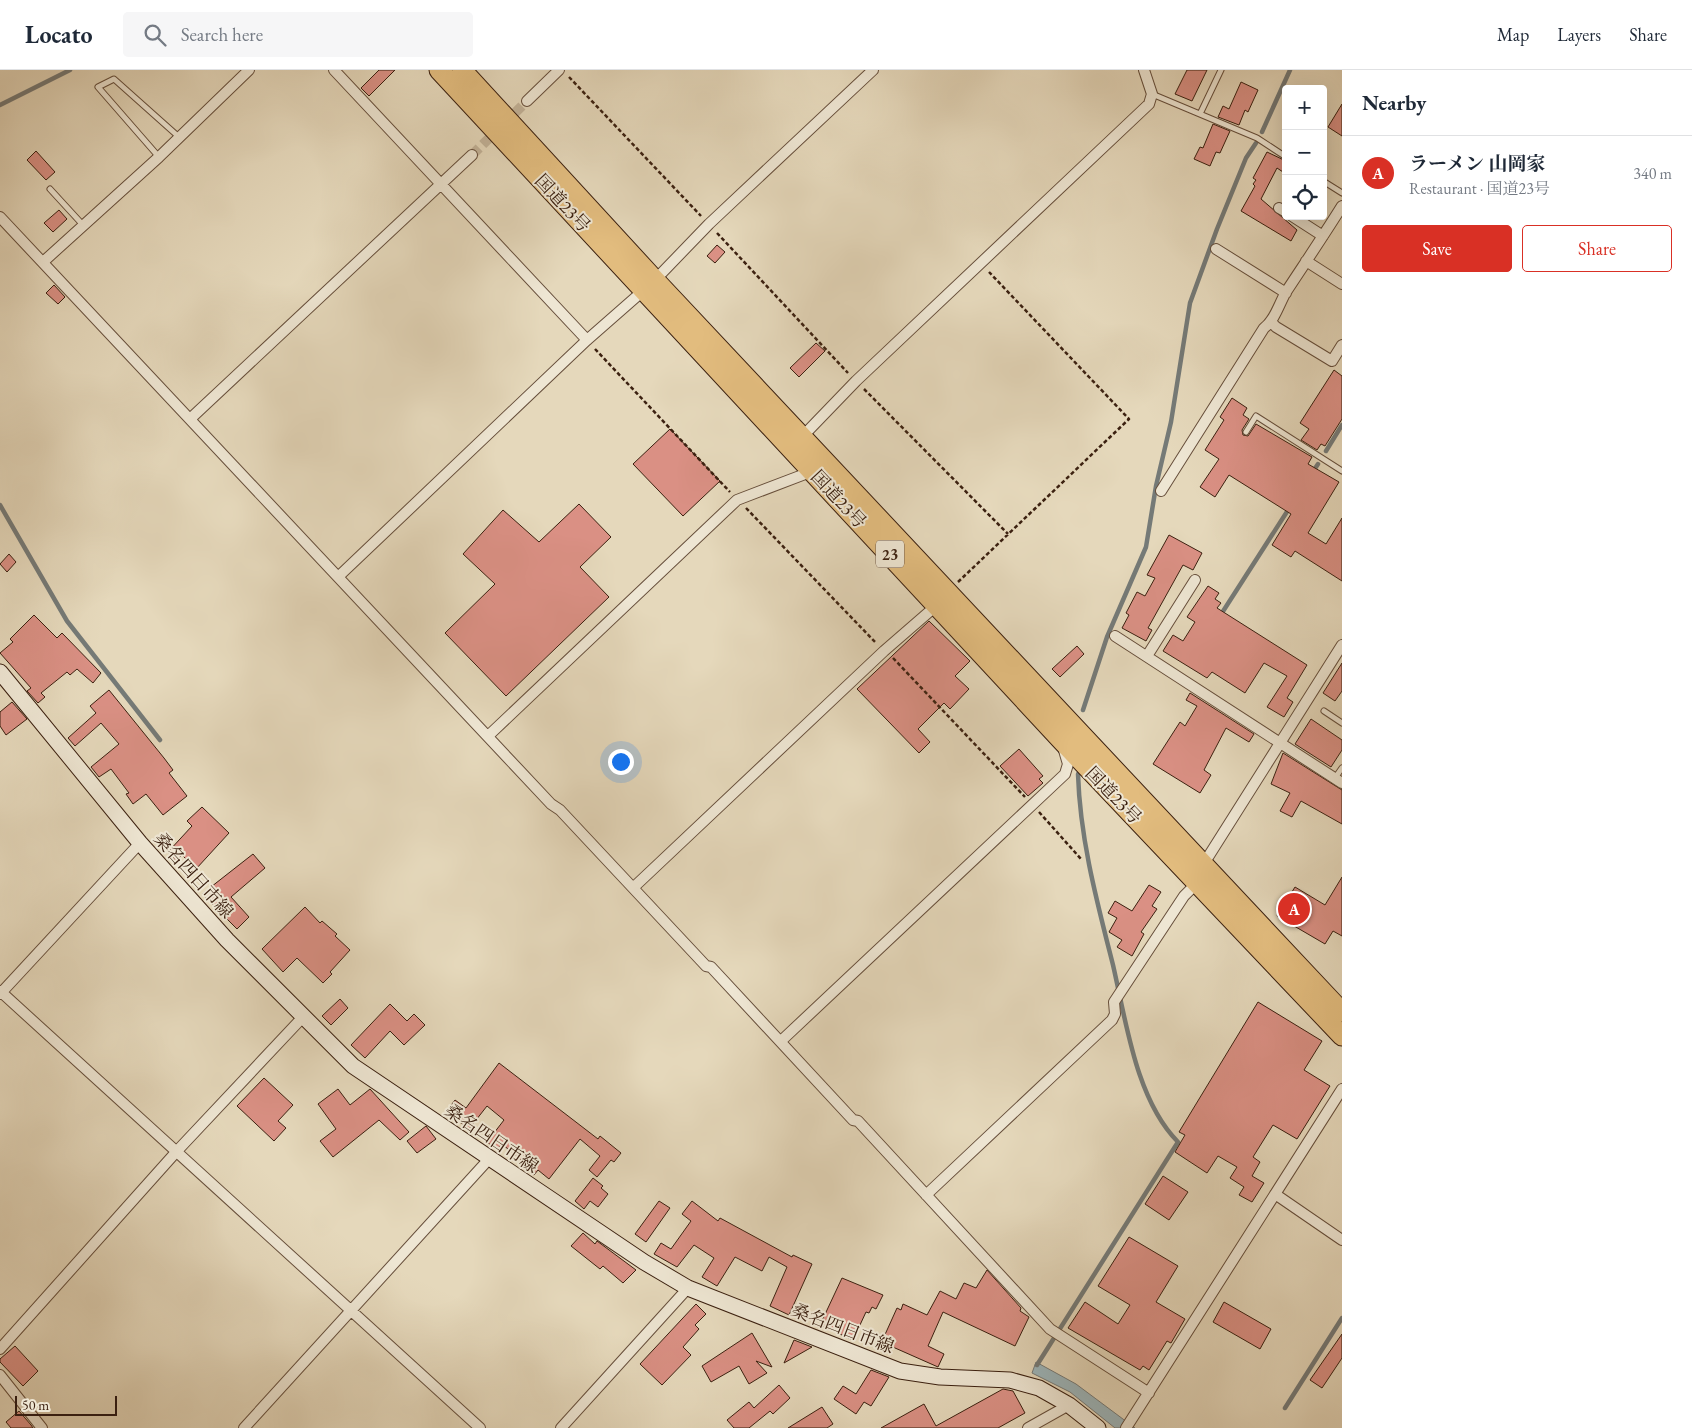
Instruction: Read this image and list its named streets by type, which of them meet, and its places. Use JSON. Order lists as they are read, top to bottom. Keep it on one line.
{"streets":{"highway":["国道23号","23"],"main road":["桑名四日市線"]},"scale_bar":"50 m","page":{"header":"Locato","search":"Search here","nav":["Map","Layers","Share"],"heading":"Nearby","map_buttons":["+","−"],"list":[{"mark":"A","name":"ラーメン 山岡家","note":"Restaurant · 国道23号","value":"340 m"}],"buttons":["Save","Share"],"pins":"A","scale":"50 m"}}
